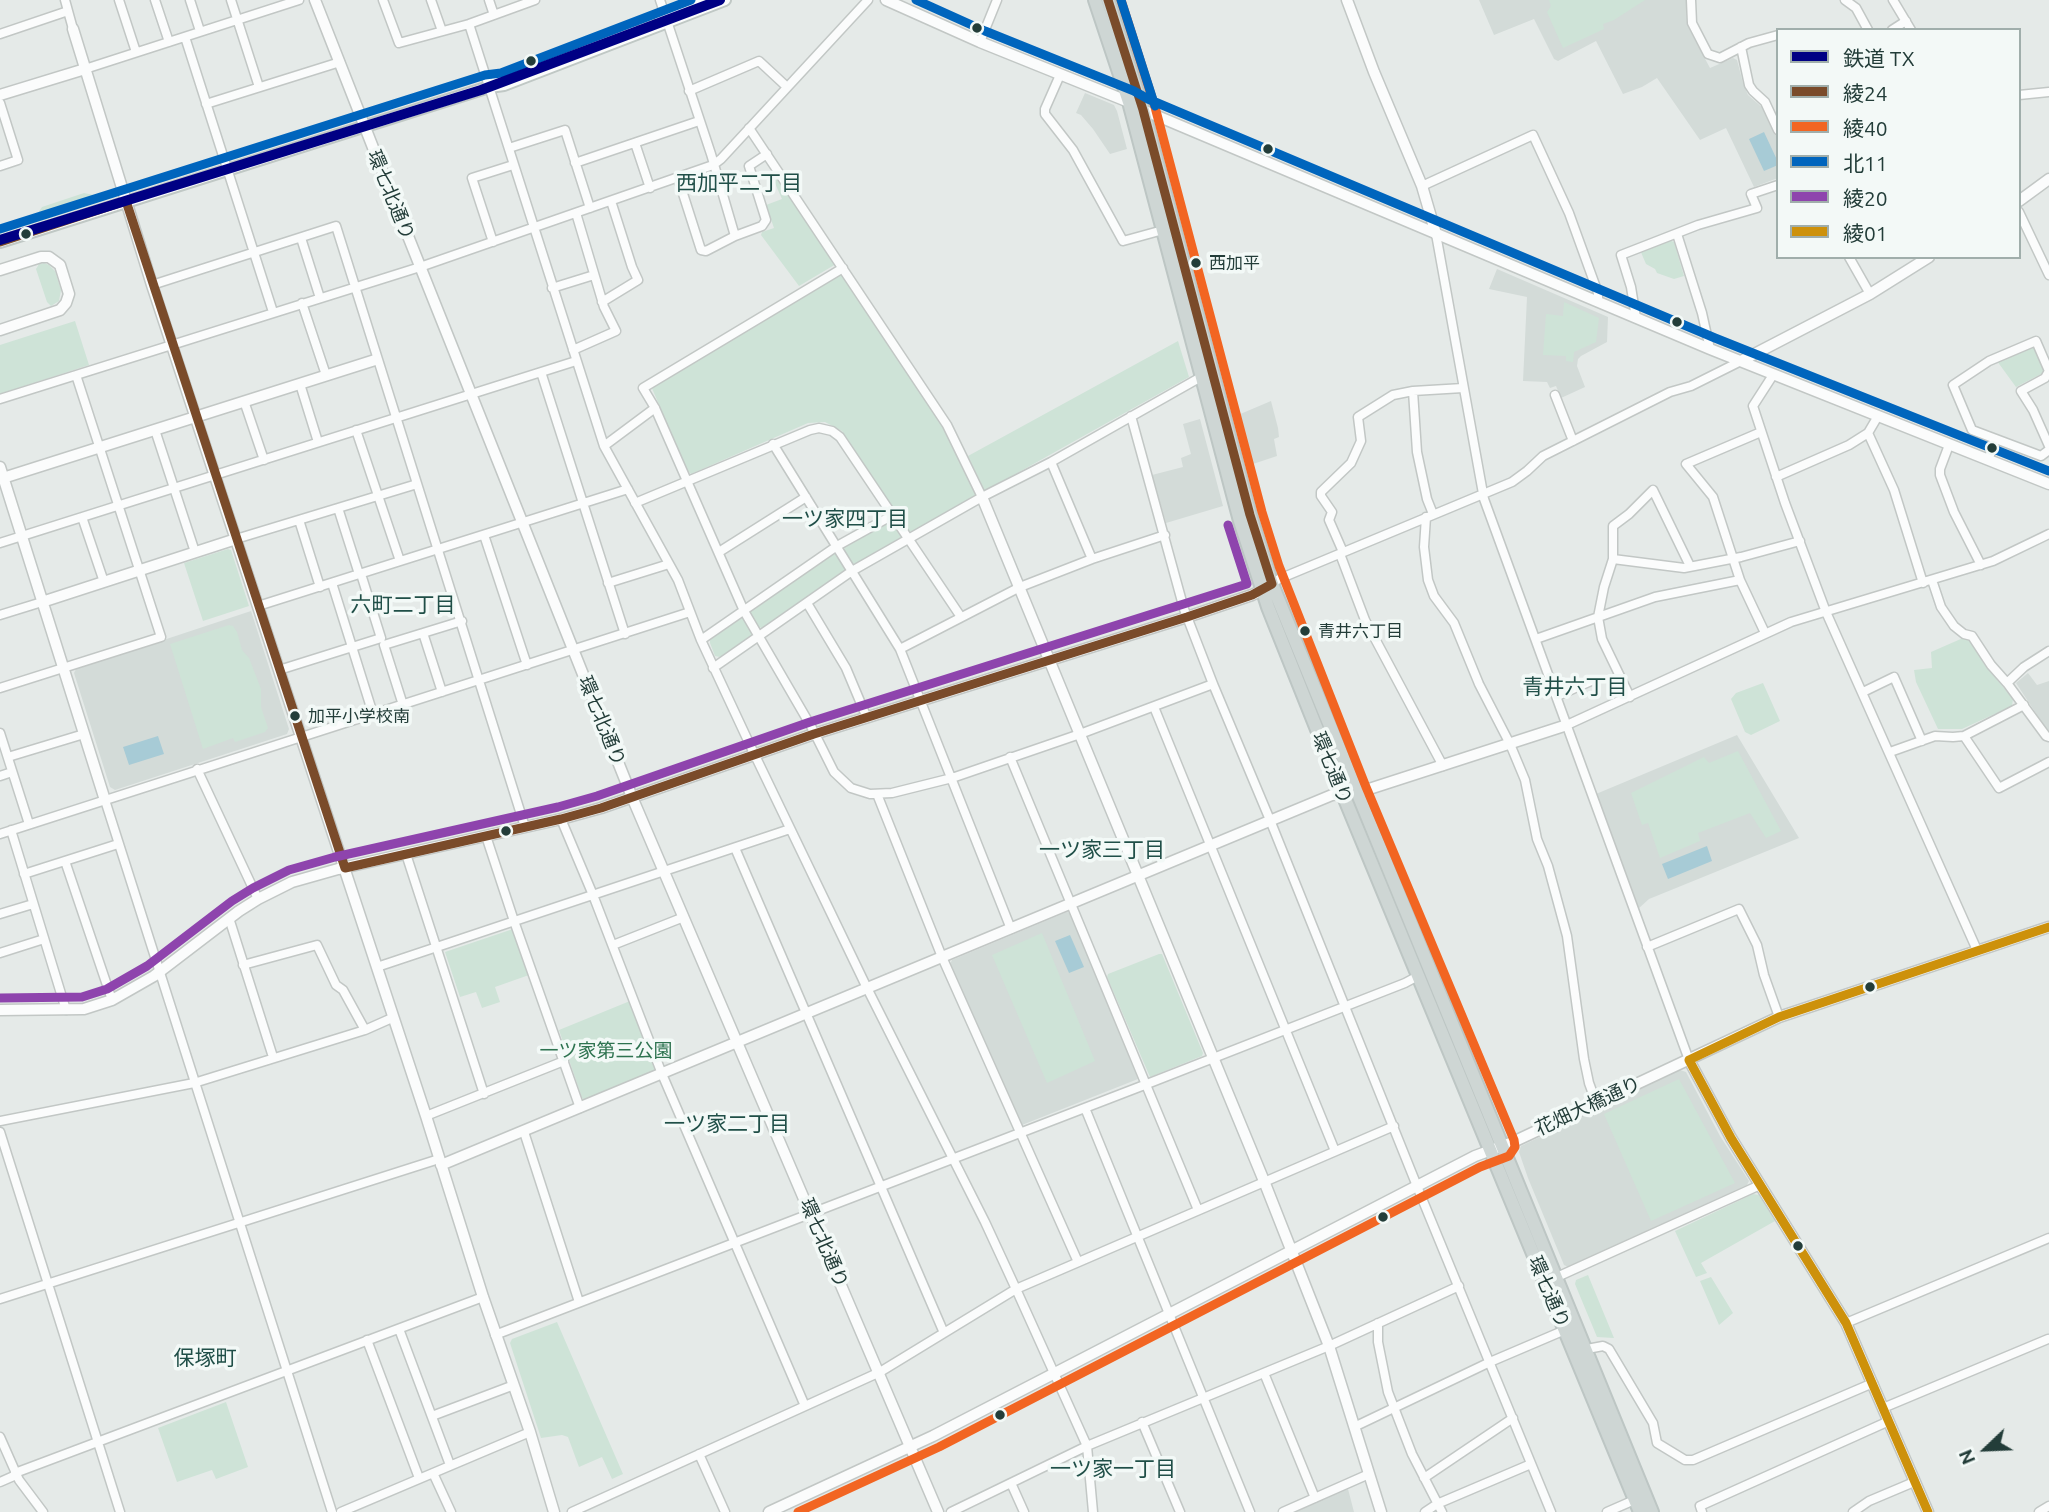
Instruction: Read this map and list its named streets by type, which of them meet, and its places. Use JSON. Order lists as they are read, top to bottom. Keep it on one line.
{"streets":{"main road":["環七通り"],"street":["環七北通り","花畑大橋通り"]},"crossings":[["環七北通り","花畑大橋通り"],["環七通り","花畑大橋通り"]],"districts":["西加平二丁目","一ツ家四丁目","六町二丁目","青井六丁目","一ツ家三丁目","一ツ家二丁目","保塚町","一ツ家一丁目"],"parks":["一ツ家第三公園"],"places":["西加平","青井六丁目","加平小学校南"],"lines":["rail line TX","transit line 綾24","transit line 綾40","transit line 北11","transit line 綾20","transit line 綾01"],"legend":["鉄道 TX","綾24","綾40","北11","綾20","綾01"],"north":"bottom left"}
